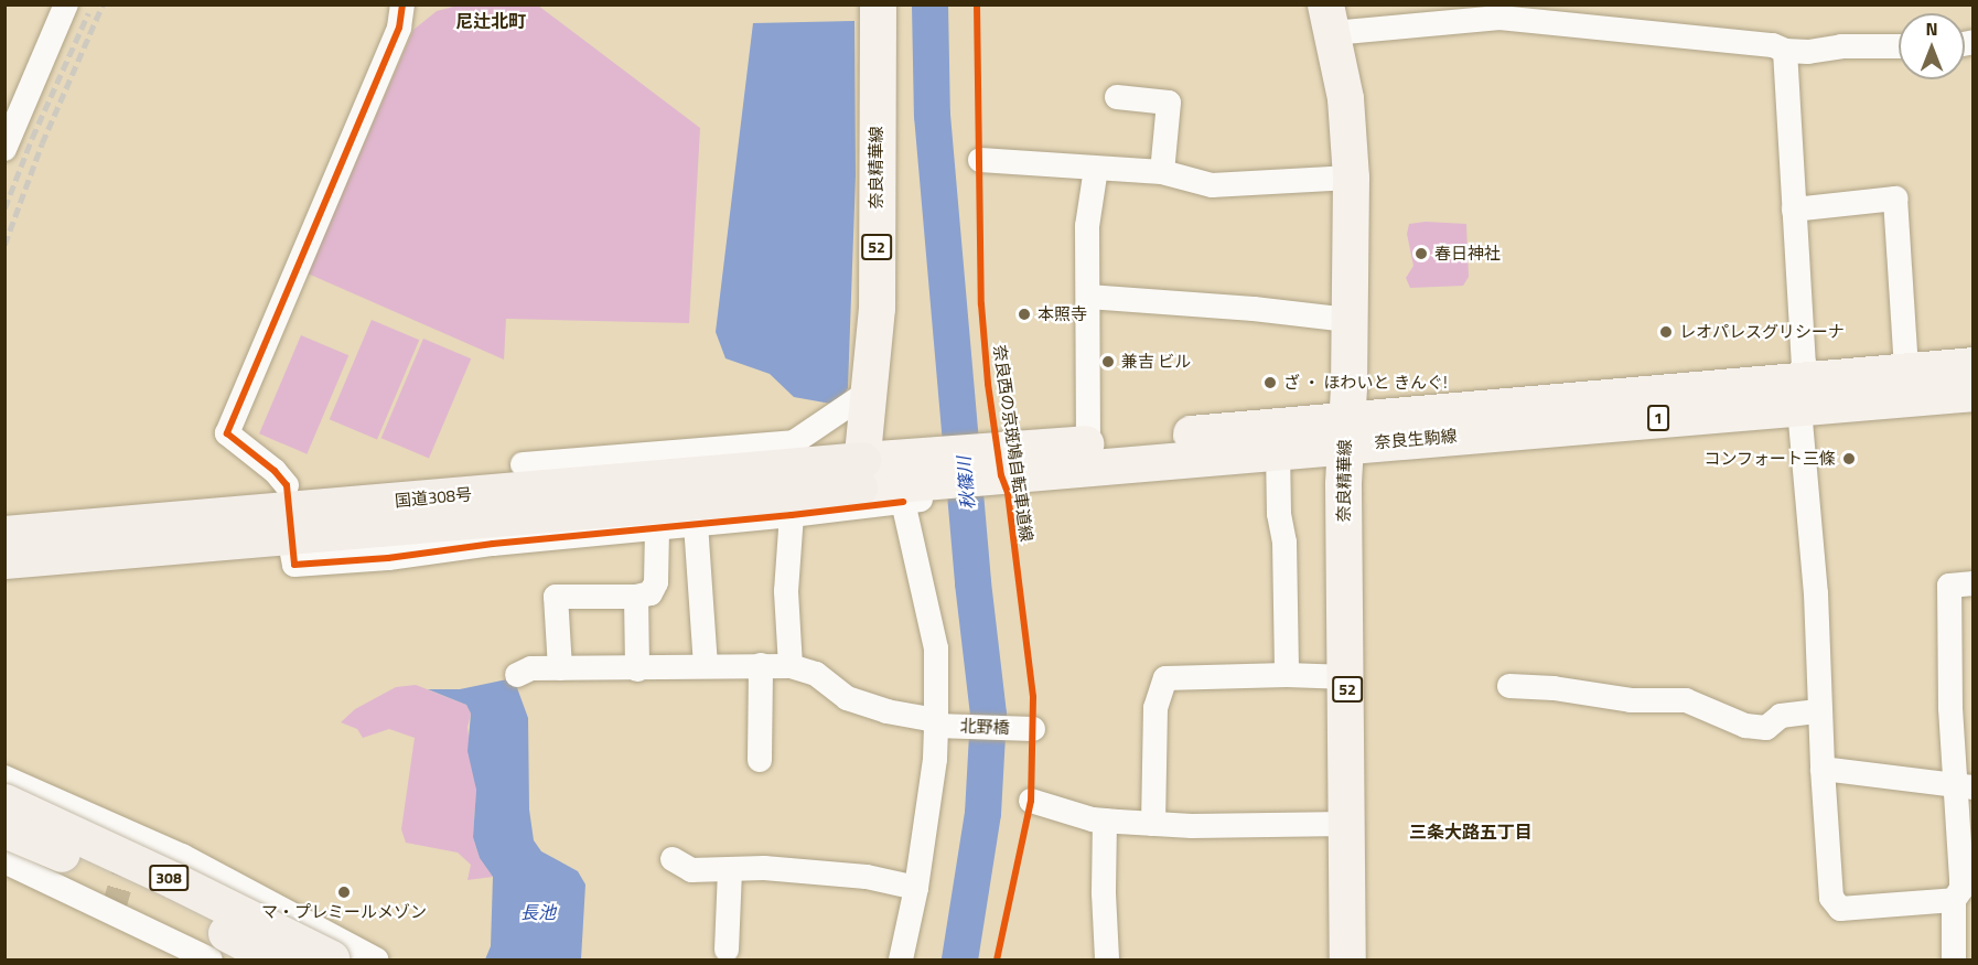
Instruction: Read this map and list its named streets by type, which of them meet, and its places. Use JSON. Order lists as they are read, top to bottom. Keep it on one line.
{"streets":{"highway":["国道308号","308"],"main road":["奈良精華線","52","1","奈良生駒線"],"street":["北野橋"],"cycle path":["奈良西の京斑鳩自転車道線"]},"crossings":[["奈良精華線","奈良生駒線"],["奈良精華線","国道308号"],["奈良生駒線","国道308号"]],"districts":["尼辻北町","三条大路五丁目"],"water":["秋篠川","長池"],"places":["春日神社","本照寺","レオパレスグリシーナ","兼吉 ビル","ざ ・ ほわいと きんぐ!","コンフォート三條","マ・プレミールメゾン"],"north":"top"}
